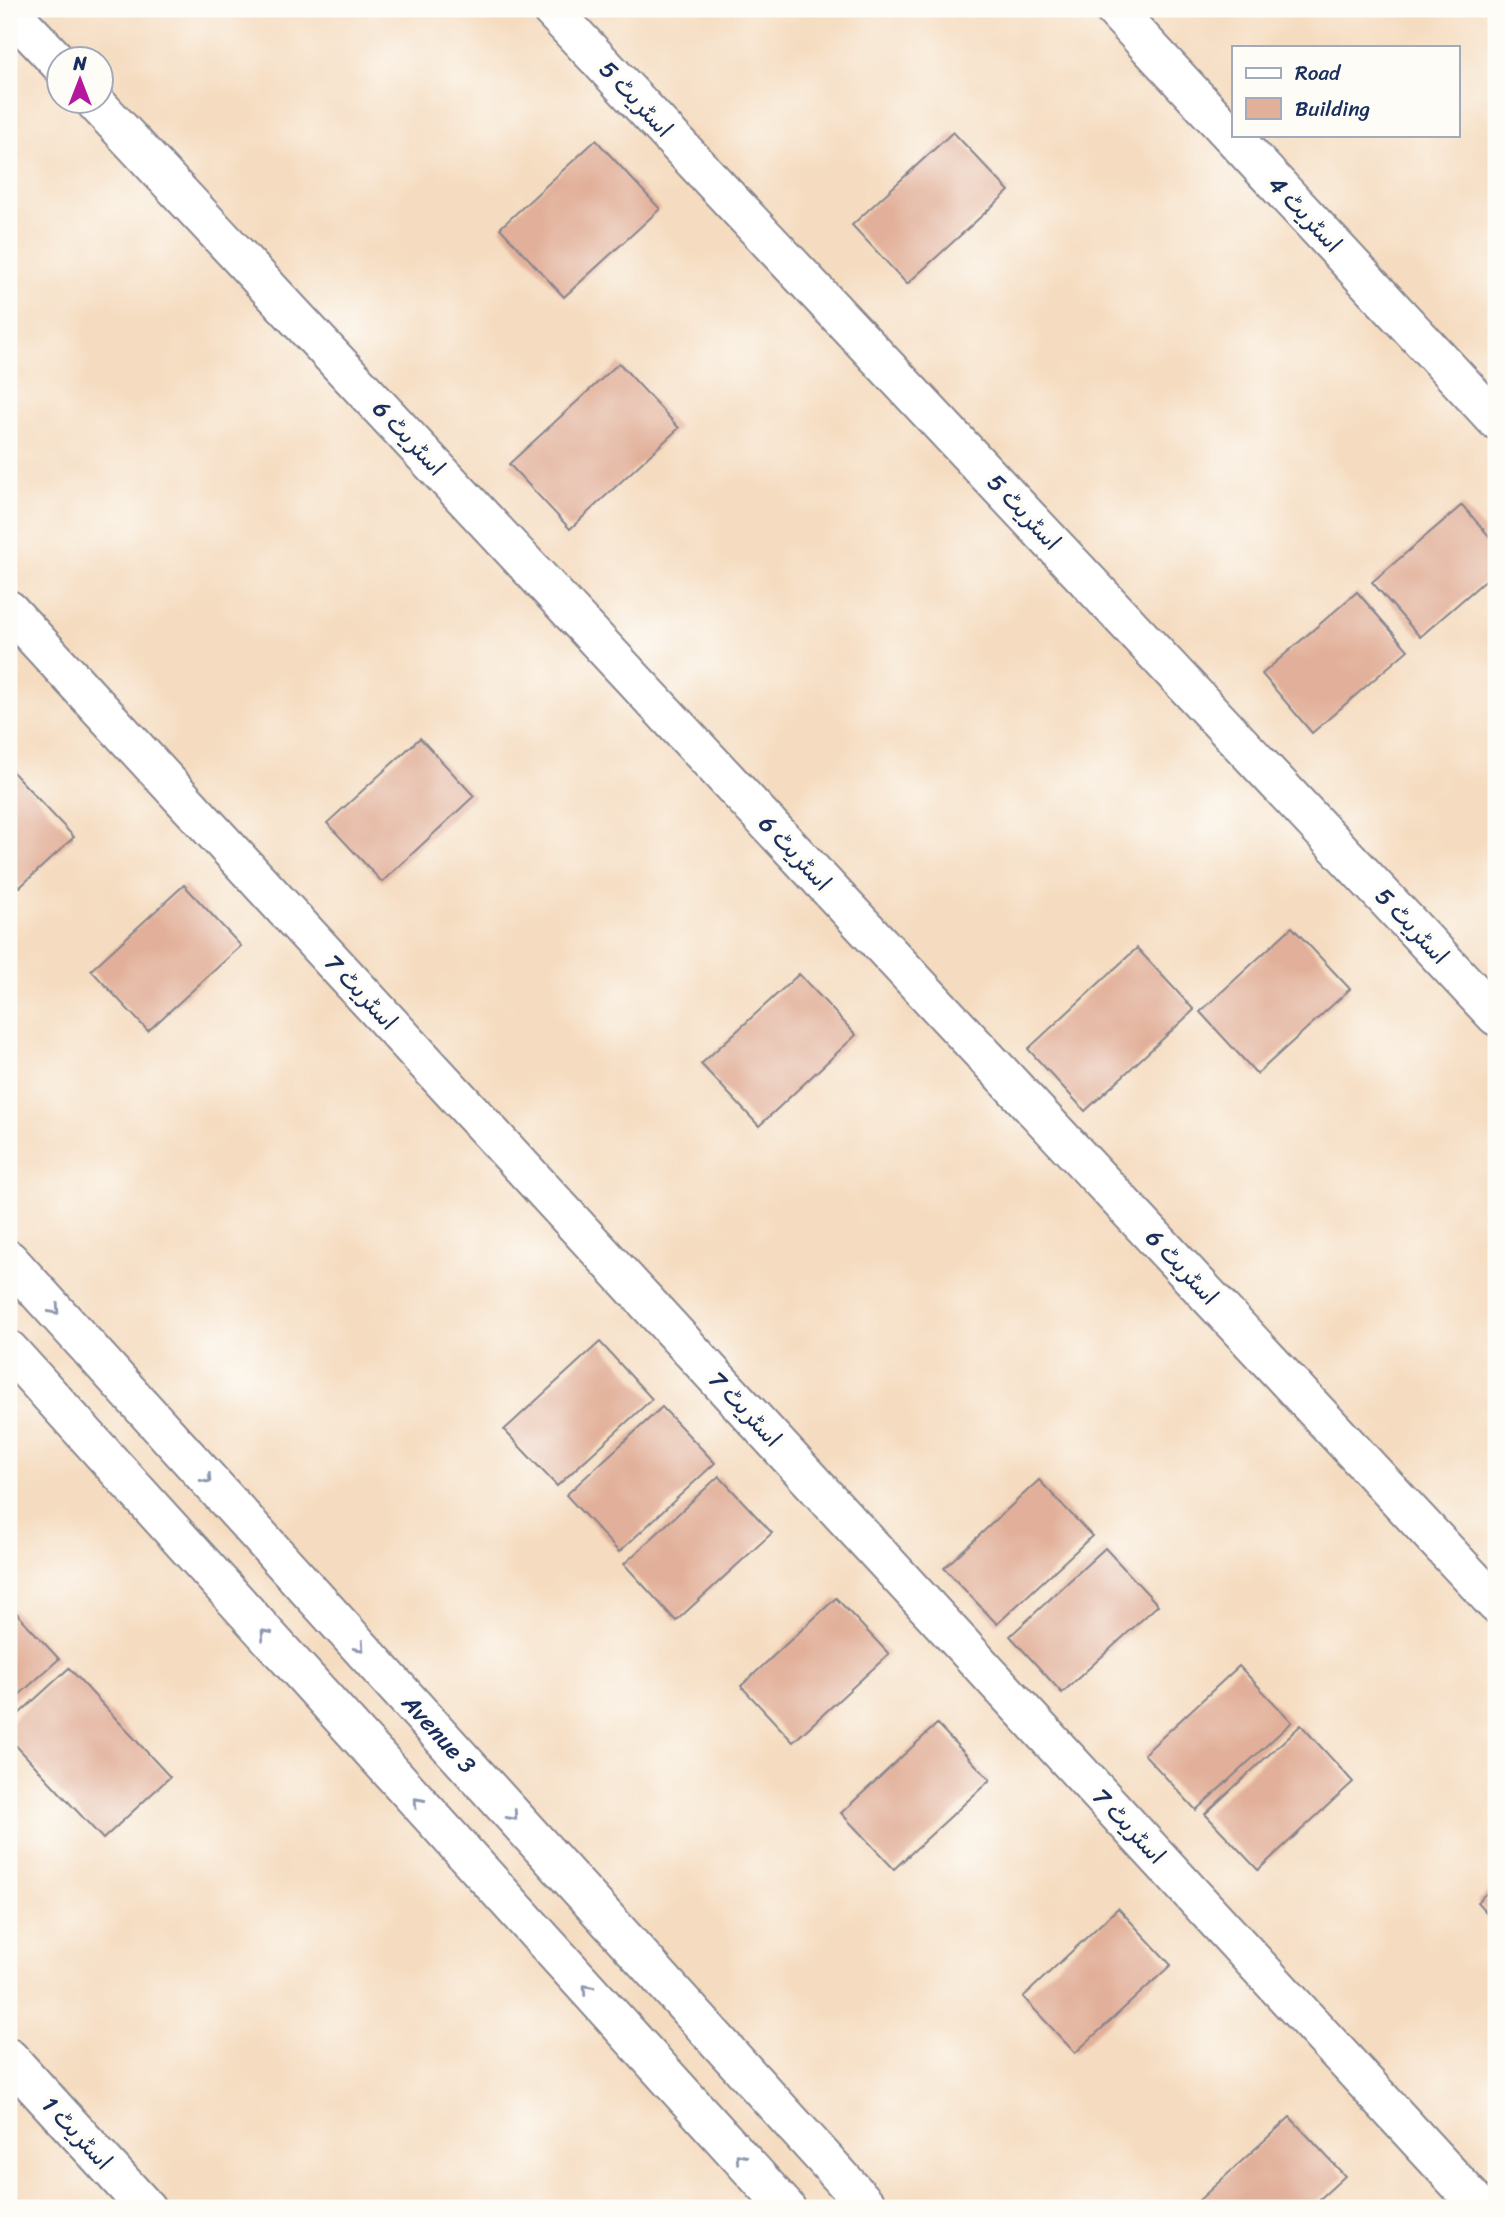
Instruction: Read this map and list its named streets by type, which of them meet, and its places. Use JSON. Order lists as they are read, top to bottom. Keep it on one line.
{"streets":{"street":["اسٹریٹ 5","اسٹریٹ 4","اسٹریٹ 6","اسٹریٹ 7","Avenue 3","اسٹریٹ 1"]},"legend":["Road","Building"],"north":"top"}
